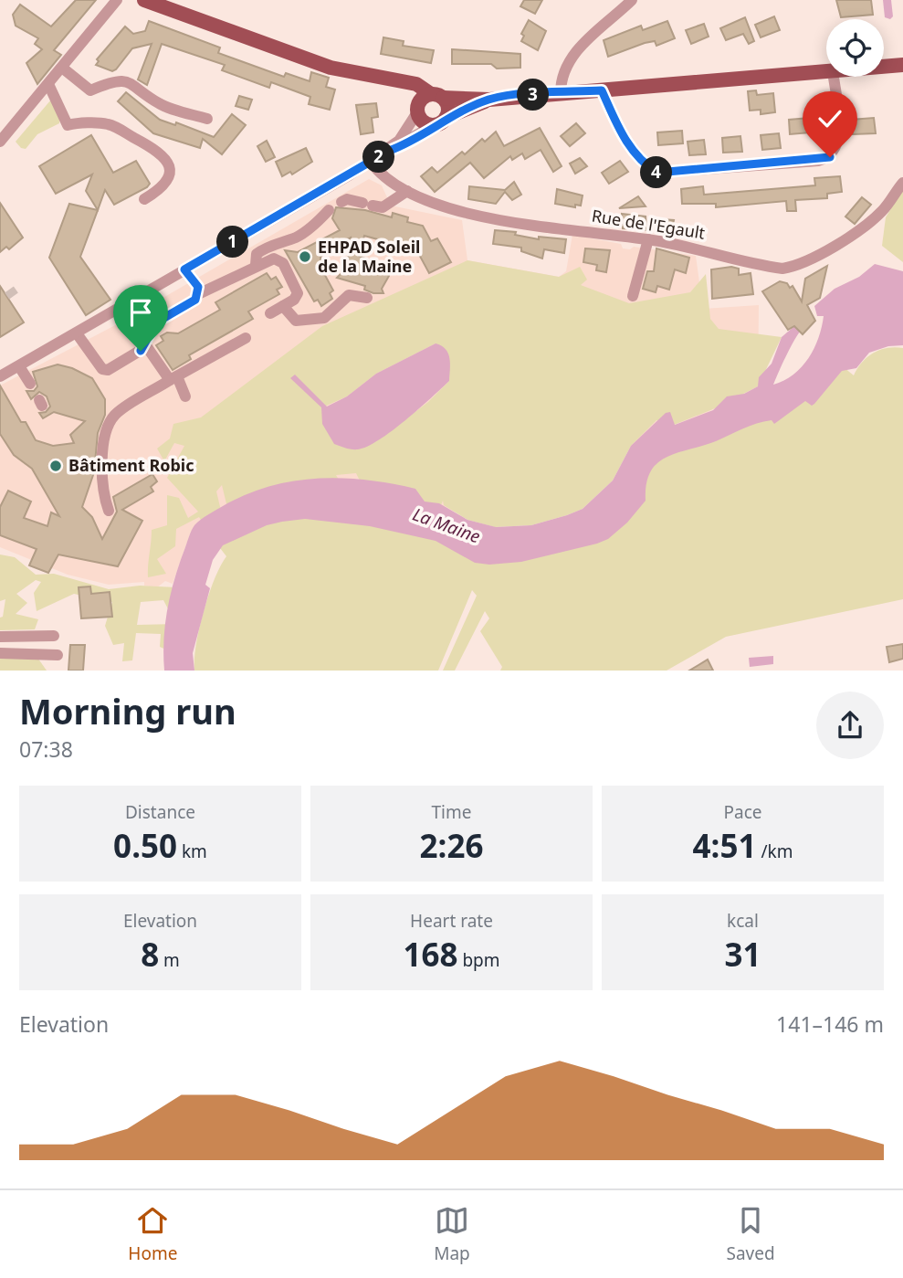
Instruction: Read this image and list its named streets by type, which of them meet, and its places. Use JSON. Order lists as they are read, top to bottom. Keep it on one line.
{"streets":{"street":["Rue de l'Egault"]},"water":["La Maine"],"places":["EHPAD Soleil de la Maine","Bâtiment Robic"],"page":{"pins":["3","2","4","1"],"heading":["Morning run","07:38"],"stats":[["Distance","0.50 km"],["Time","2:26"],["Pace","4:51 /km"],["Elevation","8 m"],["Heart rate","168 bpm"],["kcal","31"]],"chart":["Elevation","141–146 m"],"tabs":["Home","Map","Saved"]}}
